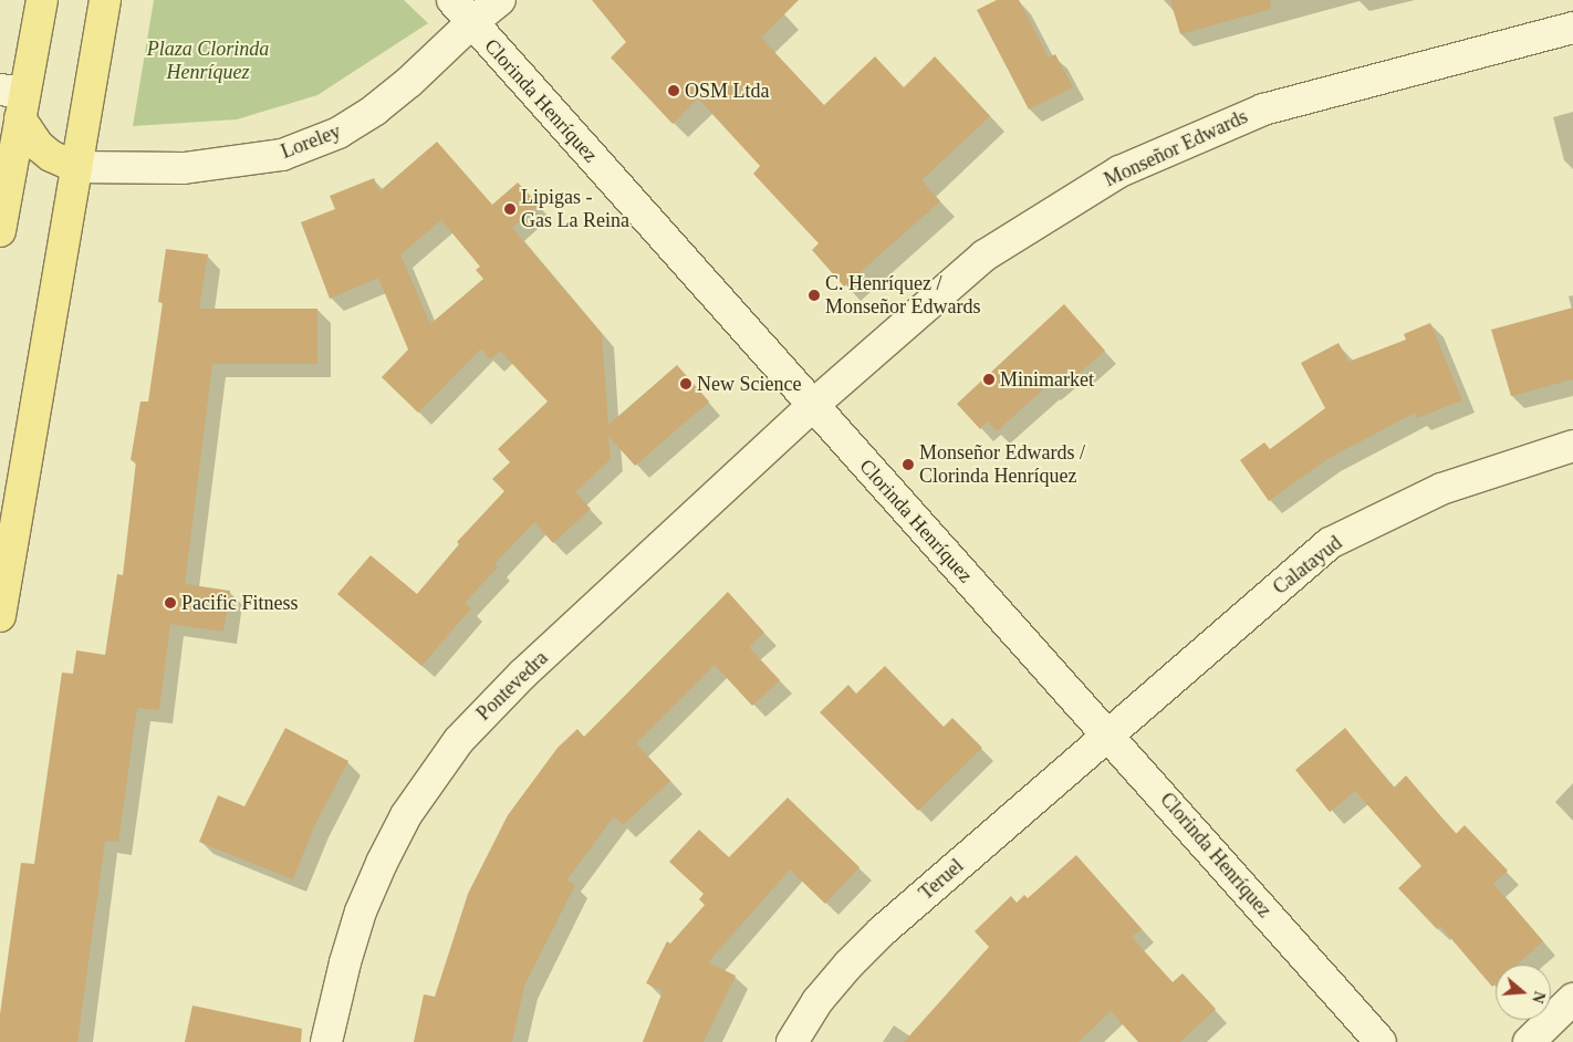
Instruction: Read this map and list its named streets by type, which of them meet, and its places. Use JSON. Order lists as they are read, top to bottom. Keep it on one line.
{"streets":{"street":["Clorinda Henríquez","Loreley","Monseñor Edwards","Calatayud","Pontevedra","Teruel"]},"crossings":[["Clorinda Henríquez","Loreley"],["Clorinda Henríquez","Monseñor Edwards"],["Clorinda Henríquez","Calatayud"],["Clorinda Henríquez","Pontevedra"],["Clorinda Henríquez","Teruel"],["Monseñor Edwards","Pontevedra"],["Calatayud","Teruel"]],"parks":["Plaza Clorinda Henríquez"],"places":["OSM Ltda","Lipigas - Gas La Reina","C. Henríquez / Monseñor Edwards","Minimarket","New Science","Monseñor Edwards / Clorinda Henríquez","Pacific Fitness"],"north":"right"}
